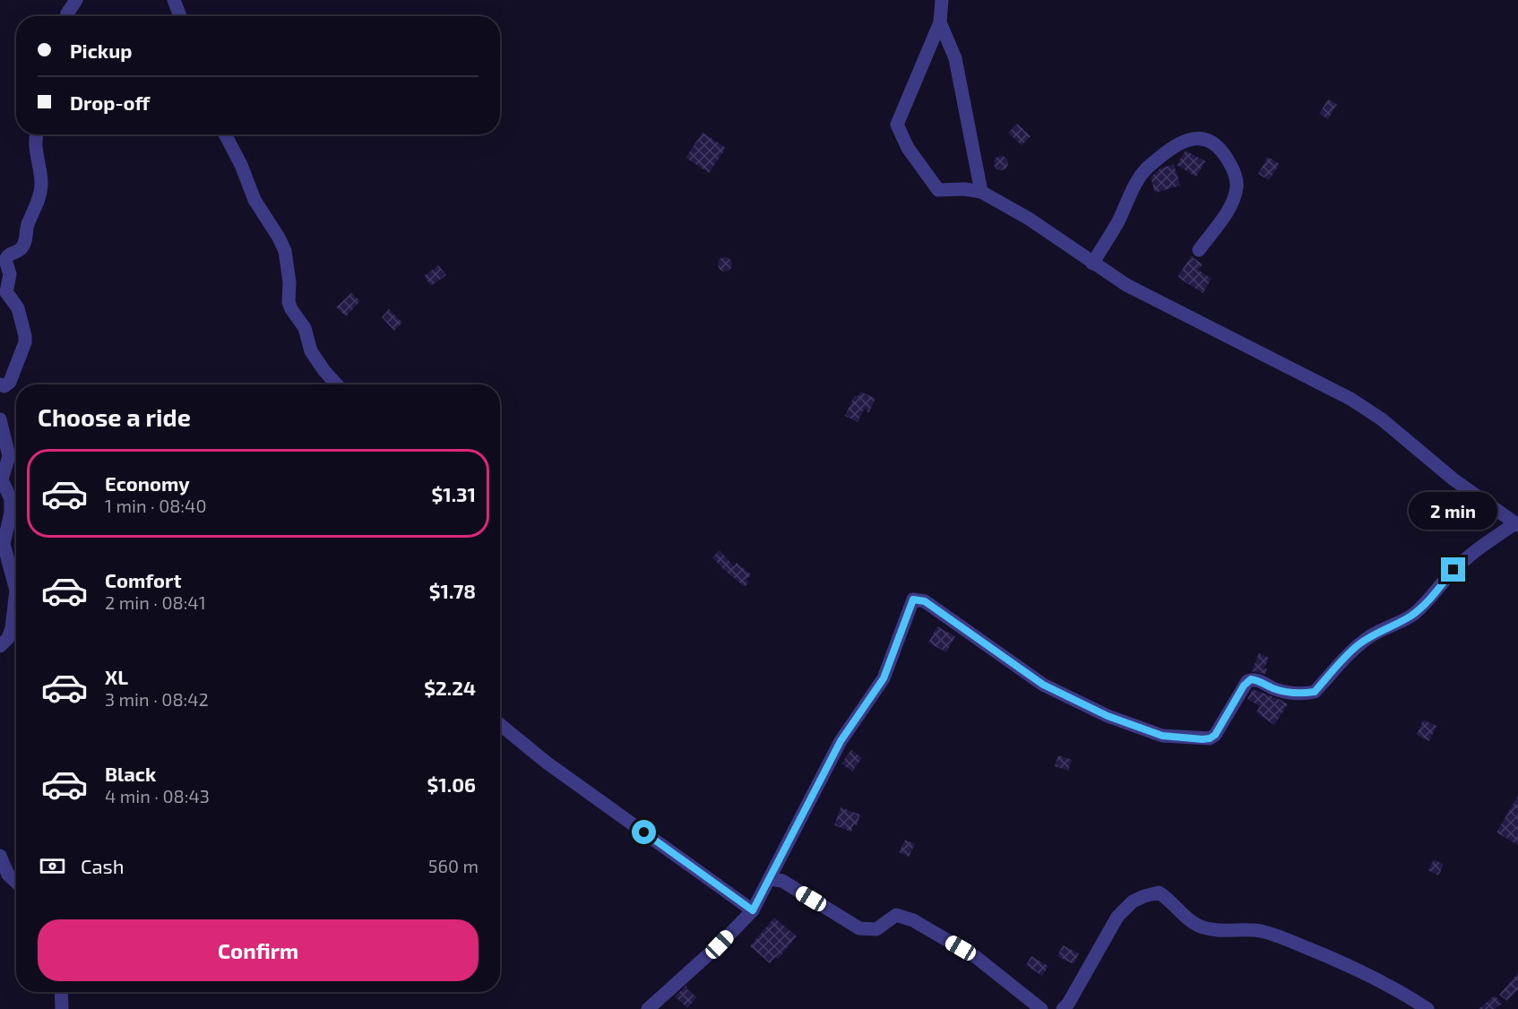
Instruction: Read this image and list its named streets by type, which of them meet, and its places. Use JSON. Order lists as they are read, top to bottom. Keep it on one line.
{"page":{"banner":["Pickup","Drop-off"],"heading":"Choose a ride","list":[{"name":"Economy","note":"1 min · 08:40","value":"$1.31"},{"name":"Comfort","note":"2 min · 08:41","value":"$1.78"},{"name":"XL","note":"3 min · 08:42","value":"$2.24"},{"name":"Black","note":"4 min · 08:43","value":"$1.06"}],"bubble":"2 min","pay":["Cash","560 m"],"buttons":"Confirm"}}
